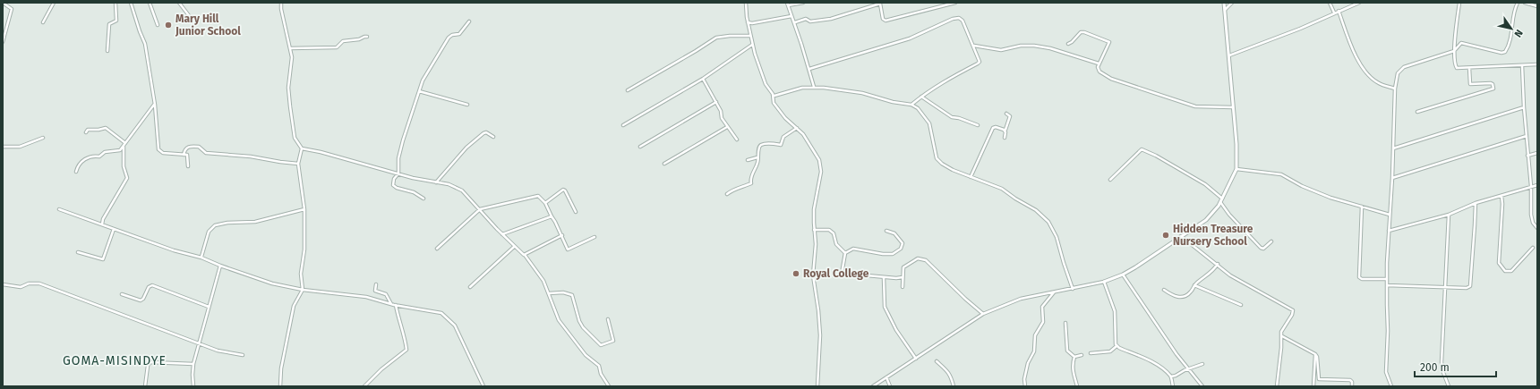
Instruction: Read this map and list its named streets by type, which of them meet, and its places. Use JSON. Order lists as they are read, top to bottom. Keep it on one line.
{"districts":["GOMA-MISINDYE"],"places":["Mary Hill Junior School","Hidden Treasure Nursery School","Royal College"],"scale_bar":"200 m","north":"bottom right"}
